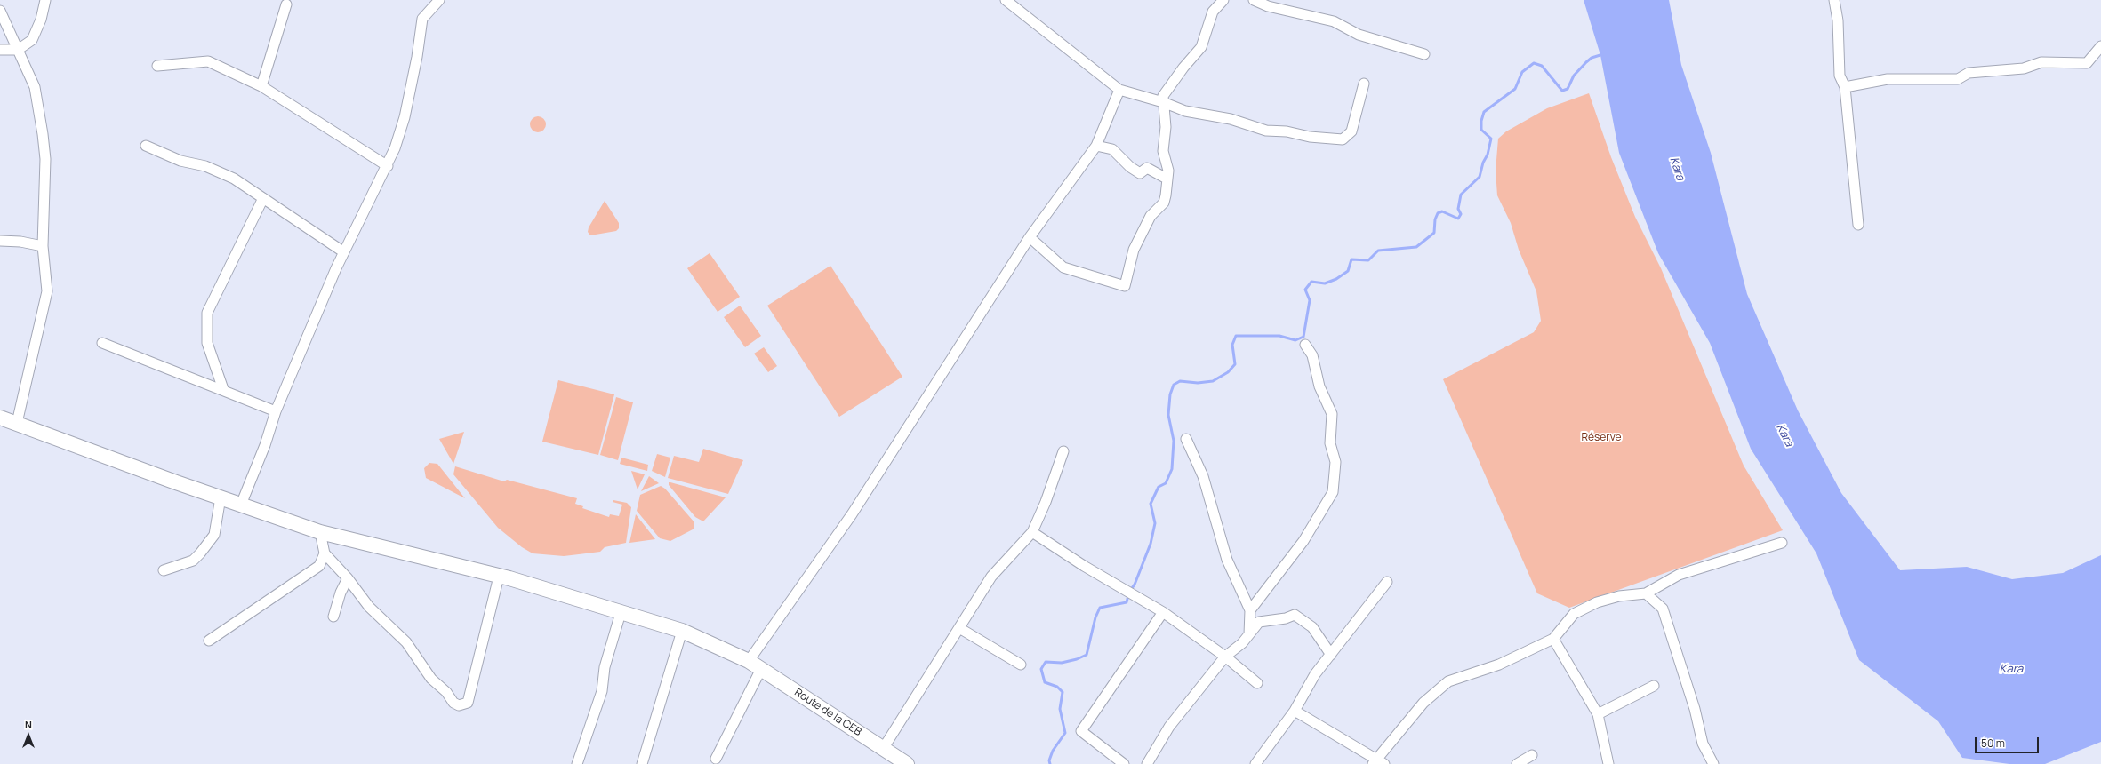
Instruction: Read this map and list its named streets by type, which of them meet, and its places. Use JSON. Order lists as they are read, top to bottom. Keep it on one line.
{"streets":{"main road":["Route de la CEB"]},"water":["Kara"],"parks":["Réserve"],"scale_bar":"50 m","north":"top"}
